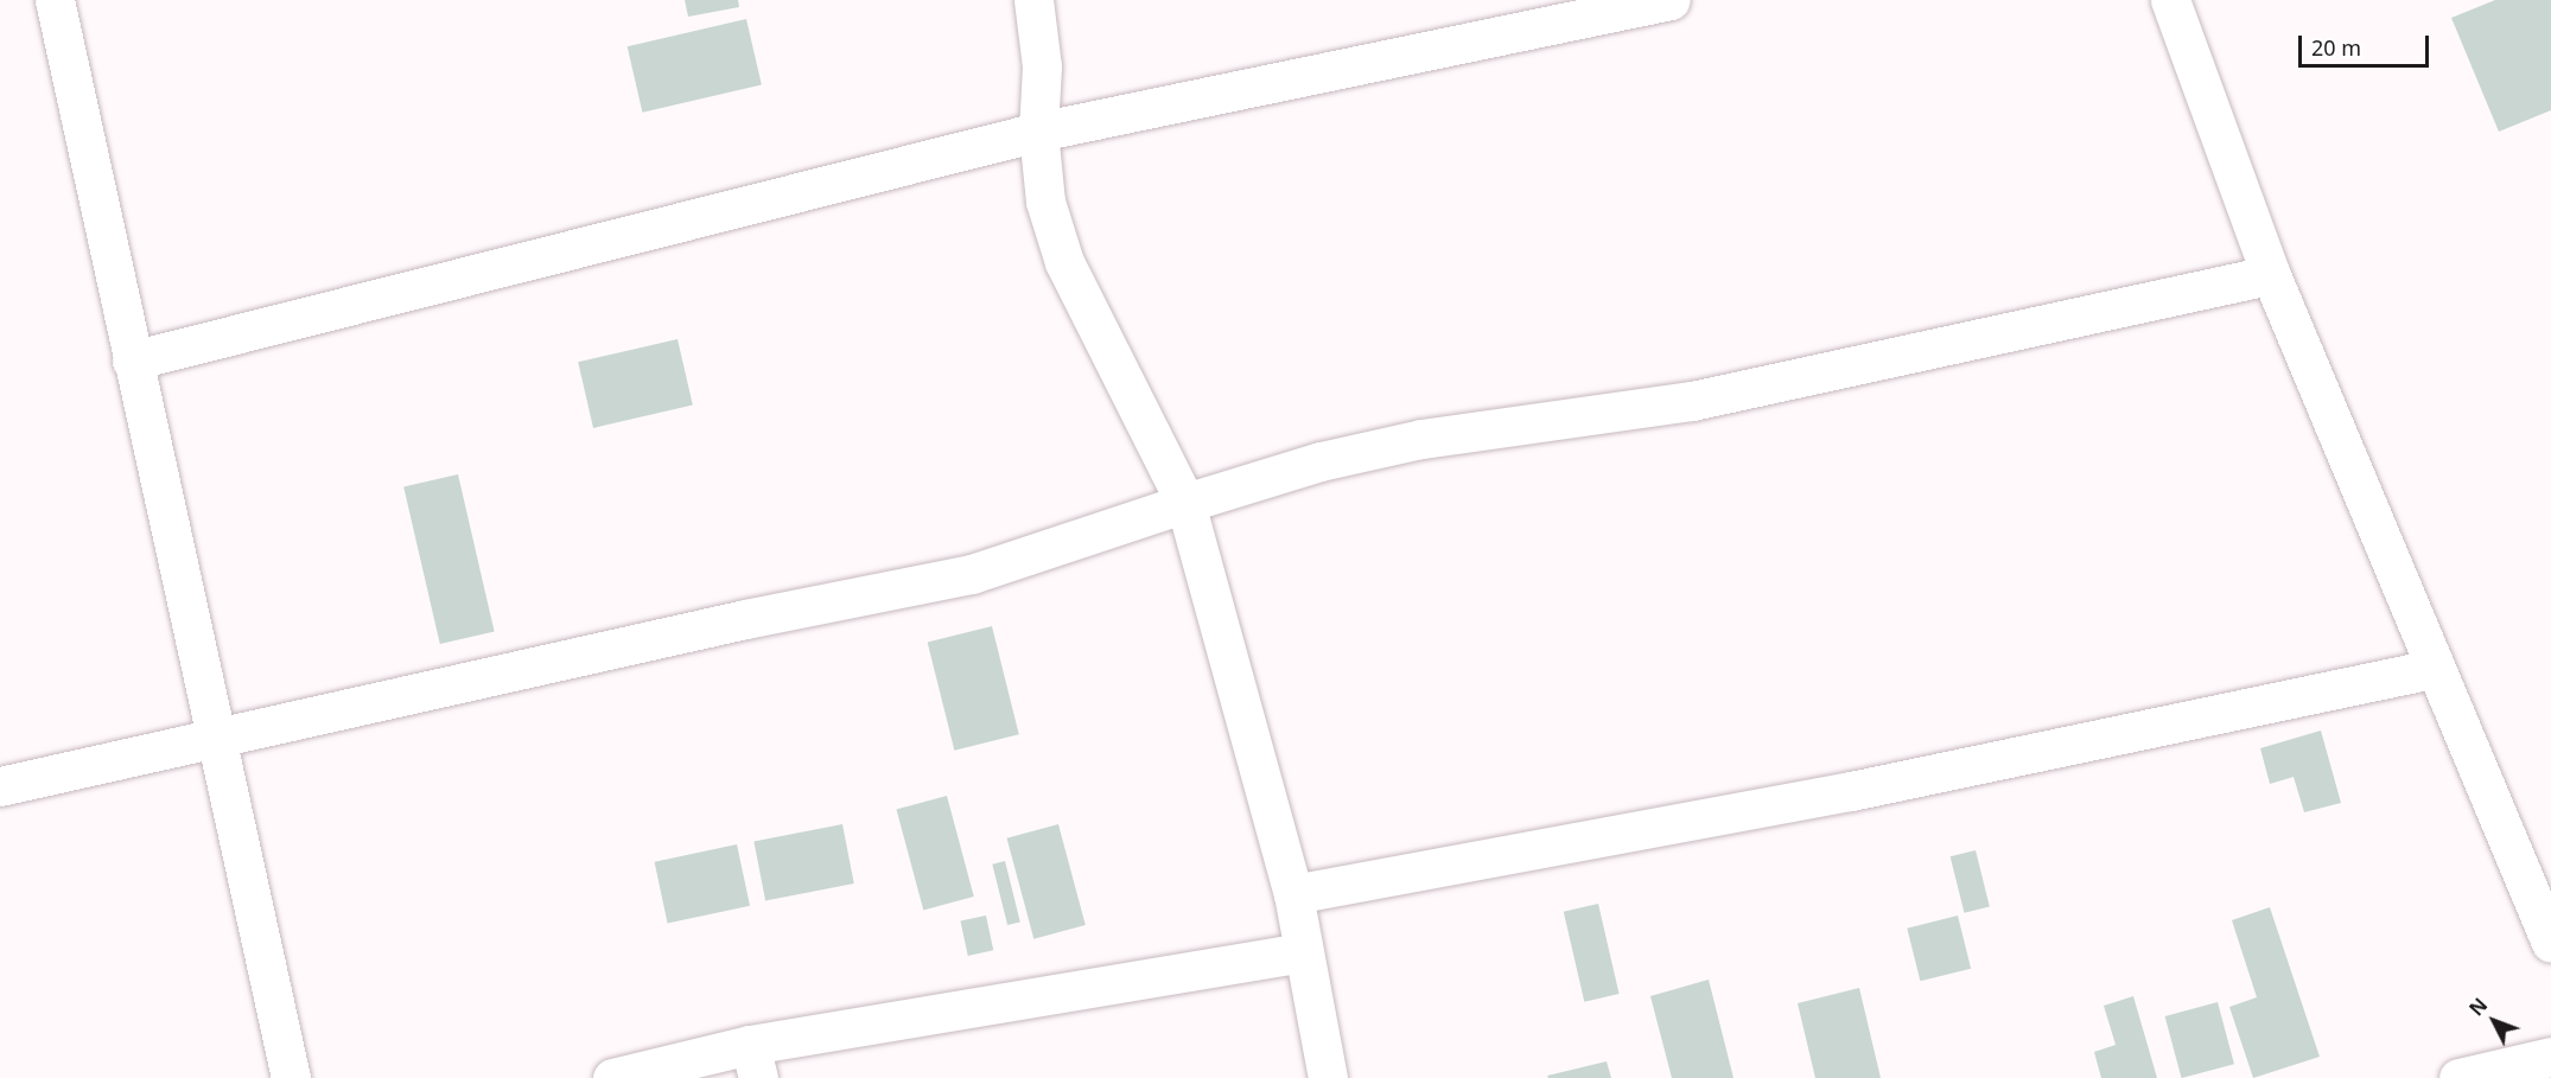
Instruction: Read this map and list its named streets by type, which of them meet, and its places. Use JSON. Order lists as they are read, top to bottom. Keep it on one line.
{"scale_bar":"20 m","north":"top left"}
